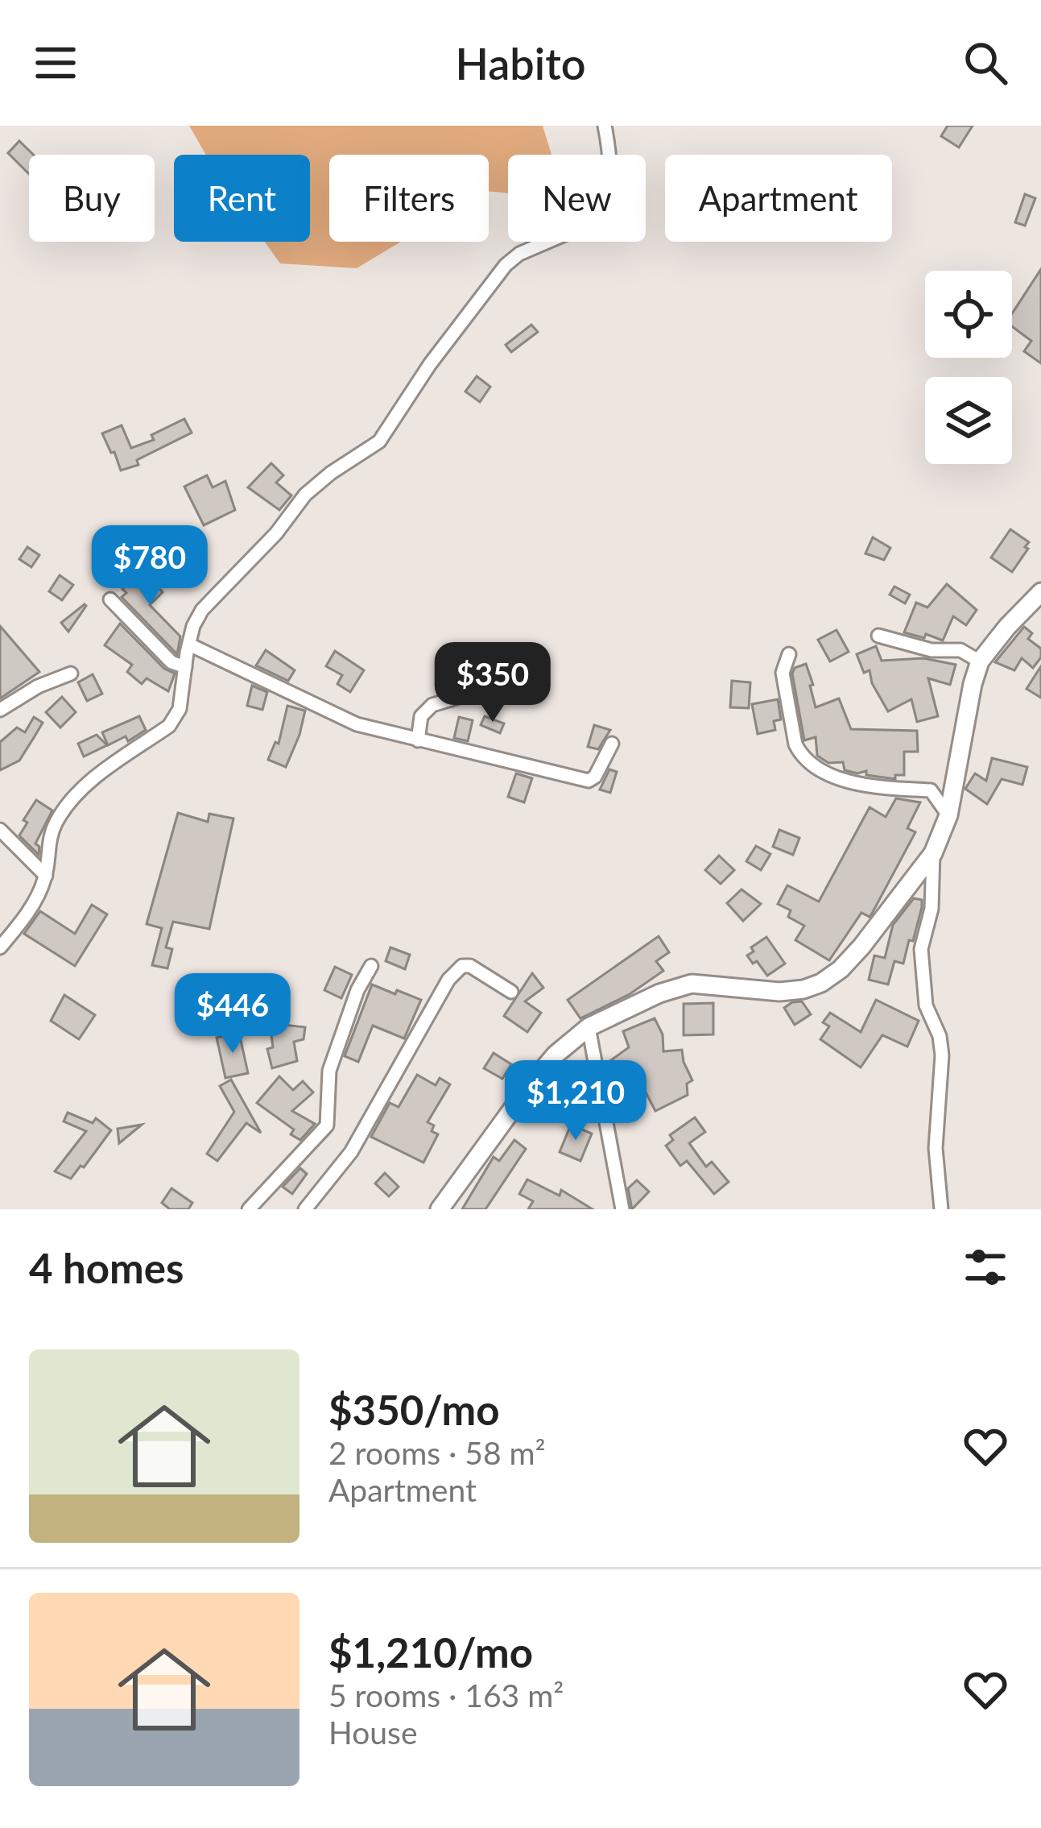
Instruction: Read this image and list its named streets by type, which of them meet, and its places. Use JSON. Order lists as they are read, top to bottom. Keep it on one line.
{"page":{"header":"Habito","chip":["Buy","Rent","Filters","New","Apartment"],"price":["$780","$350","$446","$1,210"],"heading":"4 homes","list":[{"name":"$350/mo","note":"2 rooms · 58 m² · Apartment"},{"name":"$1,210/mo","note":"5 rooms · 163 m² · House"}]}}
